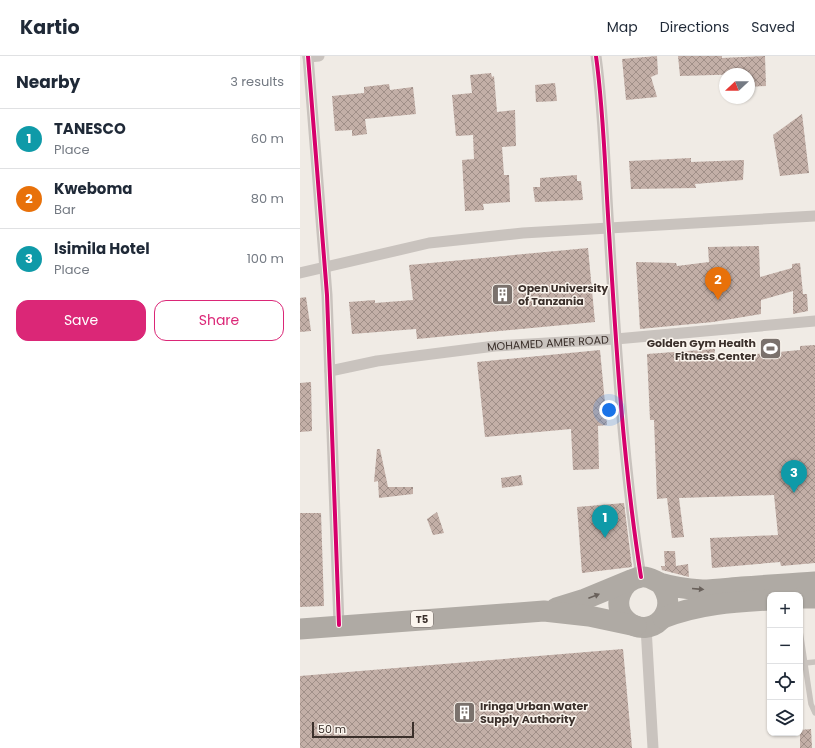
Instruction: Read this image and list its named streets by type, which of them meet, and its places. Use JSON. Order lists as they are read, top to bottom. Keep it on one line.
{"streets":{"highway":["T5"],"street":["MOHAMED AMER ROAD"]},"places":{"building":["Open University of Tanzania","Iringa Urban Water Supply Authority"],"sports":["Golden Gym Health Fitness Center"]},"scale_bar":"50 m","north":"left","page":{"header":"Kartio","nav":["Map","Directions","Saved"],"heading":["Nearby","3 results"],"list":[{"mark":"1","name":"TANESCO","note":"Place","value":"60 m"},{"mark":"2","name":"Kweboma","note":"Bar","value":"80 m"},{"mark":"3","name":"Isimila Hotel","note":"Place","value":"100 m"}],"pins":["2","3","1"],"buttons":["Save","Share"],"map_buttons":["+","−"],"scale":"50 m"}}
